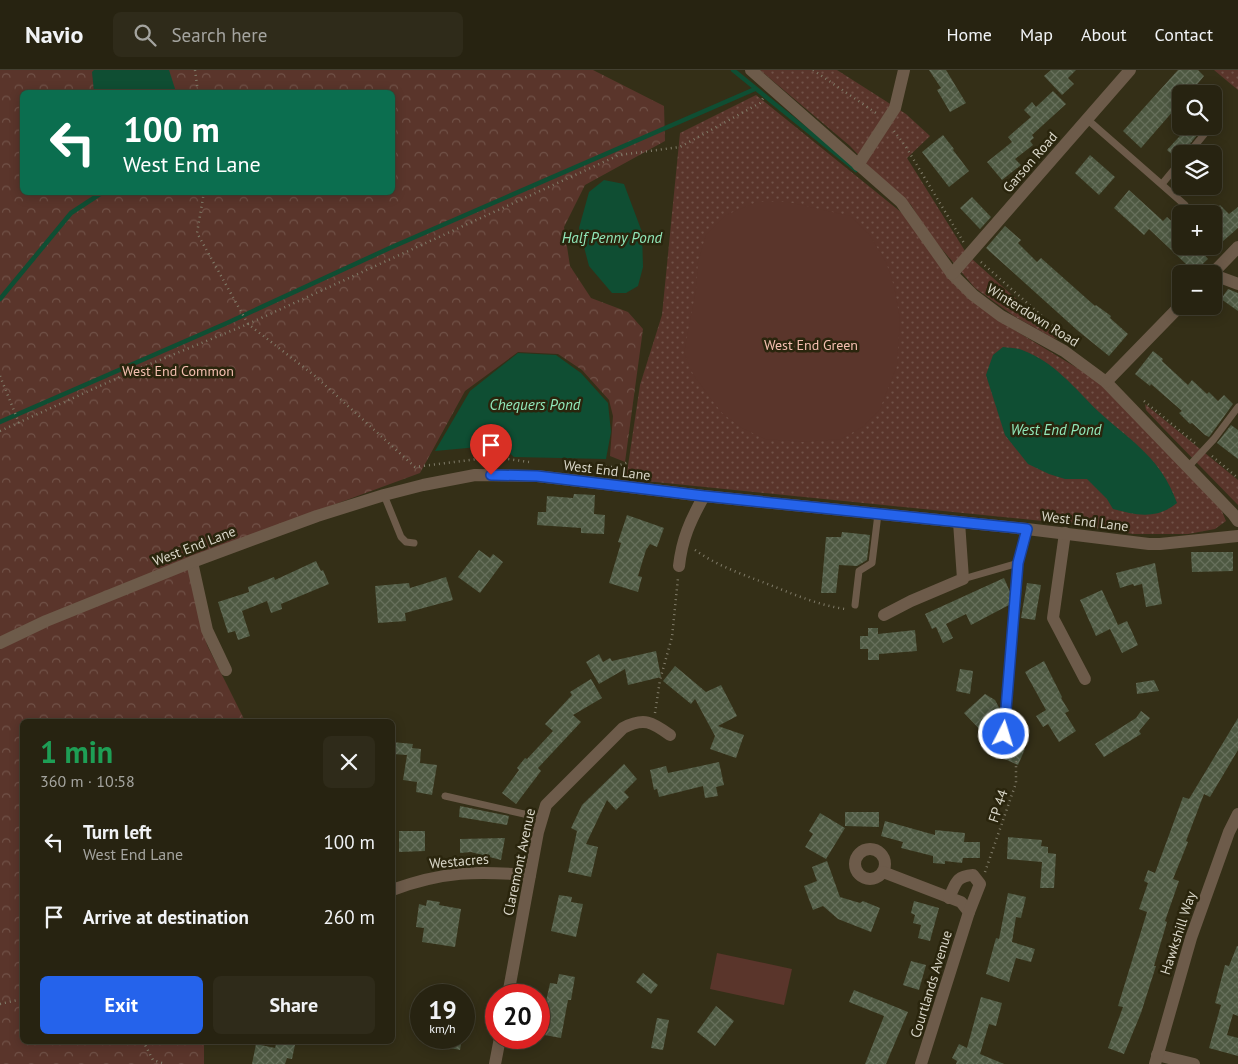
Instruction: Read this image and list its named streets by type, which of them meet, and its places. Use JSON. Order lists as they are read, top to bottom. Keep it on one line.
{"streets":{"street":["Garson Road","Winterdown Road","West End Lane","Westacres","Claremont Avenue","Hawkshill Way","Courtlands Avenue"],"path":["FP 44"]},"crossings":[["Garson Road","Winterdown Road"],["FP 44","Courtlands Avenue"],["Westacres","Claremont Avenue"]],"water":["Half Penny Pond","Chequers Pond","West End Pond"],"parks":["West End Green","West End Common"],"page":{"header":"Navio","search":"Search here","nav":["Home","Map","About","Contact"],"map_buttons":["+","−"],"turn":["100 m","West End Lane"],"heading":["1 min","360 m · 10:58"],"list":[{"name":"Turn left","note":"West End Lane","value":"100 m"},{"name":"Arrive at destination","value":"260 m"}],"buttons":["Exit","Share"],"speed":"19 km/h","limit":"20"}}
